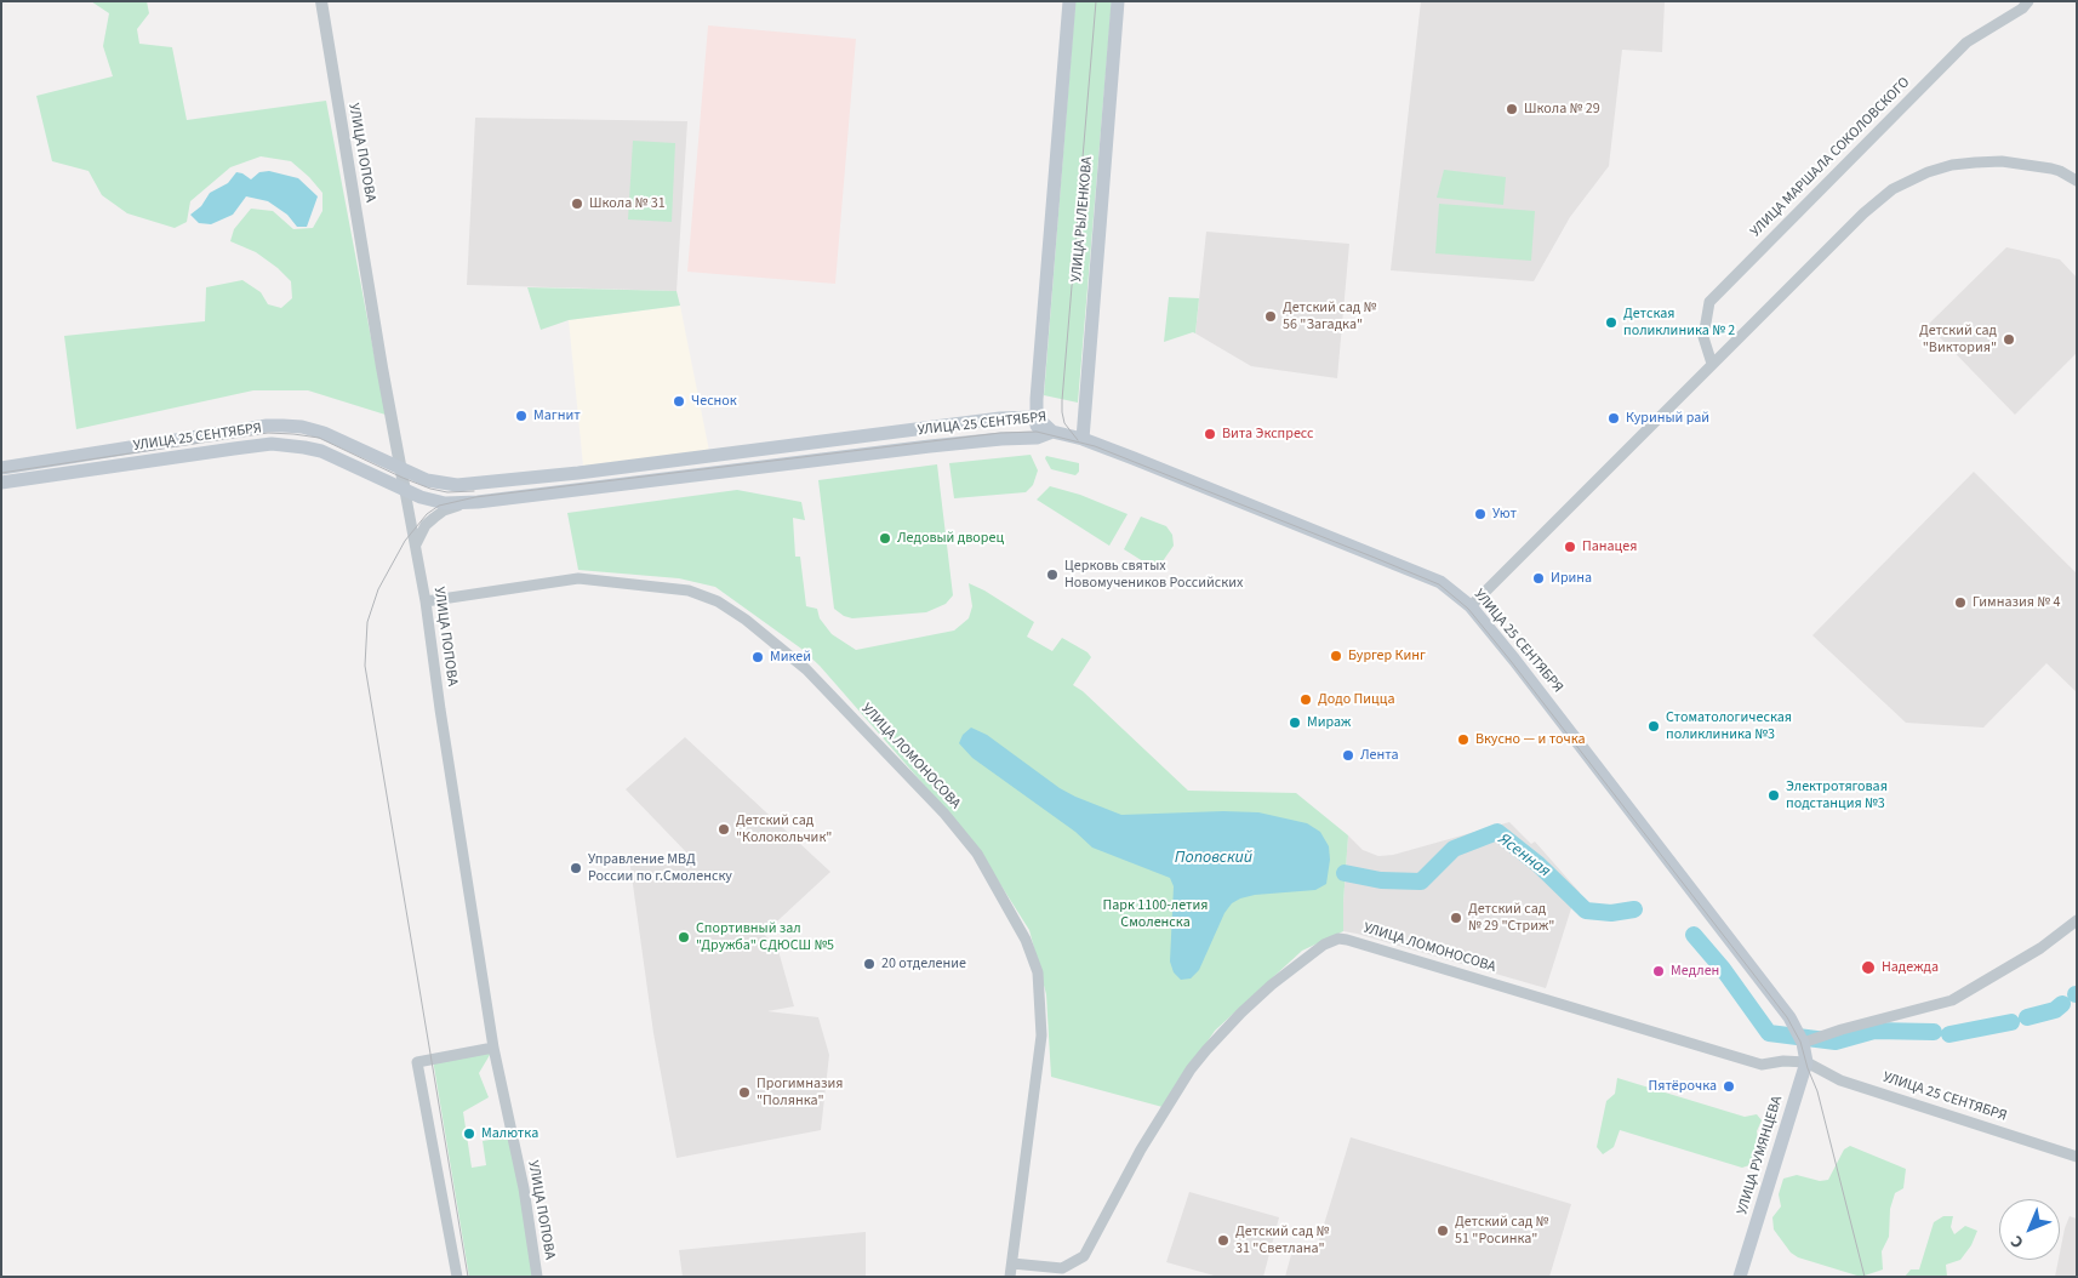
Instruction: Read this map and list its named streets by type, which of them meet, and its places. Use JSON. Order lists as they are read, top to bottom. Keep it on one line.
{"streets":{"main road":["УЛИЦА РЫЛЕНКОВА","УЛИЦА 25 СЕНТЯБРЯ","УЛИЦА РУМЯНЦЕВА"],"street":["УЛИЦА ПОПОВА","УЛИЦА МАРШАЛА СОКОЛОВСКОГО","УЛИЦА ЛОМОНОСОВА"]},"crossings":[["УЛИЦА ПОПОВА","УЛИЦА 25 СЕНТЯБРЯ"],["УЛИЦА ПОПОВА","УЛИЦА ЛОМОНОСОВА"],["УЛИЦА РЫЛЕНКОВА","УЛИЦА 25 СЕНТЯБРЯ"],["УЛИЦА 25 СЕНТЯБРЯ","УЛИЦА ЛОМОНОСОВА"],["УЛИЦА 25 СЕНТЯБРЯ","УЛИЦА РУМЯНЦЕВА"],["УЛИЦА ЛОМОНОСОВА","УЛИЦА РУМЯНЦЕВА"]],"water":["Ясенная","Поповский"],"parks":["Парк 1100-летия Смоленска"],"places":["Школа № 29","Школа № 31","Детский сад № 56 \"Загадка\"","Детская поликлиника № 2","Детский сад \"Виктория\"","Чеснок","Магнит","Куриный рай","Вита Экспресс","Уют","Ледовый дворец","Панацея","Церковь святых Новомучеников Российских","Ирина","Гимназия № 4","Бургер Кинг","Микей","Додо Пицца","Мираж","Стоматологическая поликлиника №3","Вкусно — и точка","Лента","Электротяговая подстанция №3","Детский сад \"Колокольчик\"","Управление МВД России по г.Смоленску","Детский сад № 29 \"Стриж\"","Спортивный зал \"Дружба\" СДЮСШ №5","20 отделение","Надежда","Медлен","Пятёрочка","Прогимназия \"Полянка\"","Малютка","Детский сад № 51 \"Росинка\"","Детский сад № 31 \"Светлана\""],"north":"bottom left"}
